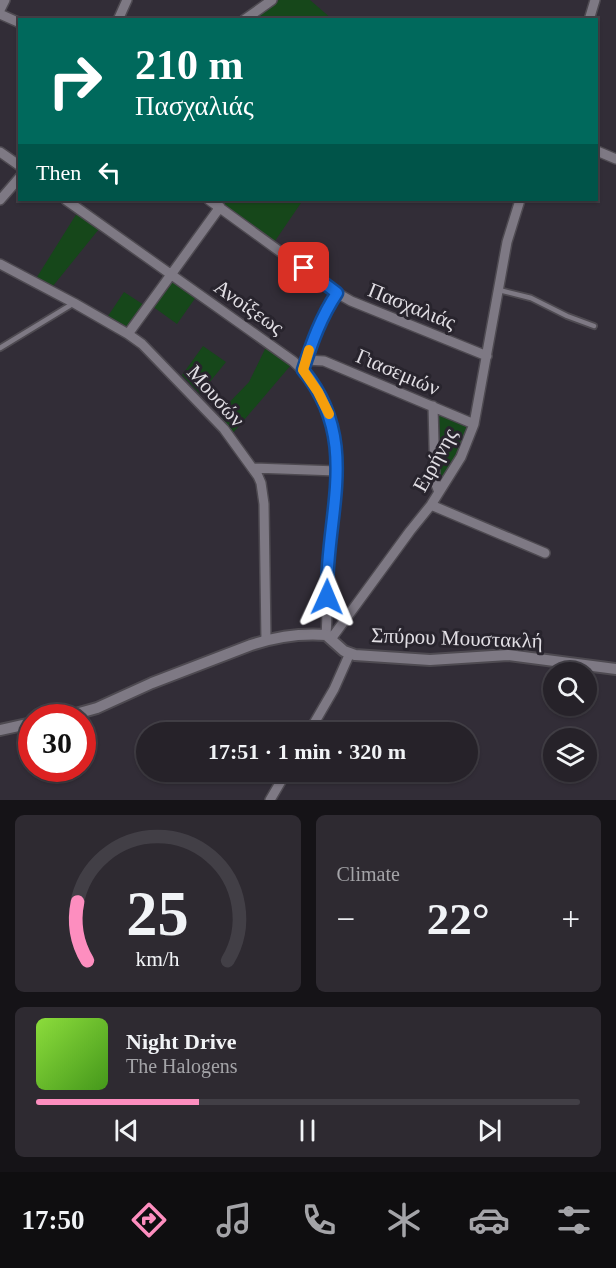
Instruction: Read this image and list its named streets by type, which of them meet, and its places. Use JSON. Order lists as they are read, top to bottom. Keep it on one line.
{"streets":{"street":["Πασχαλιάς","Ανοίξεως","Γιασεμιών","Μουσών","Ειρήνης","Σπύρου Μουστακλή"]},"crossings":[["Πασχαλιάς","Ανοίξεως"],["Πασχαλιάς","Γιασεμιών"],["Πασχαλιάς","Ειρήνης"],["Ανοίξεως","Ειρήνης"],["Ανοίξεως","Σπύρου Μουστακλή"],["Γιασεμιών","Ειρήνης"],["Ειρήνης","Σπύρου Μουστακλή"]],"page":{"turn":["210 m","Πασχαλιάς"],"then":"Then","limit":"30","trip":"17:51 · 1 min · 320 m","tile":"Climate","heat":["−","22°","+"],"song":["Night Drive","The Halogens"],"tabs":"17:50","gauge":["25","km/h"]}}
